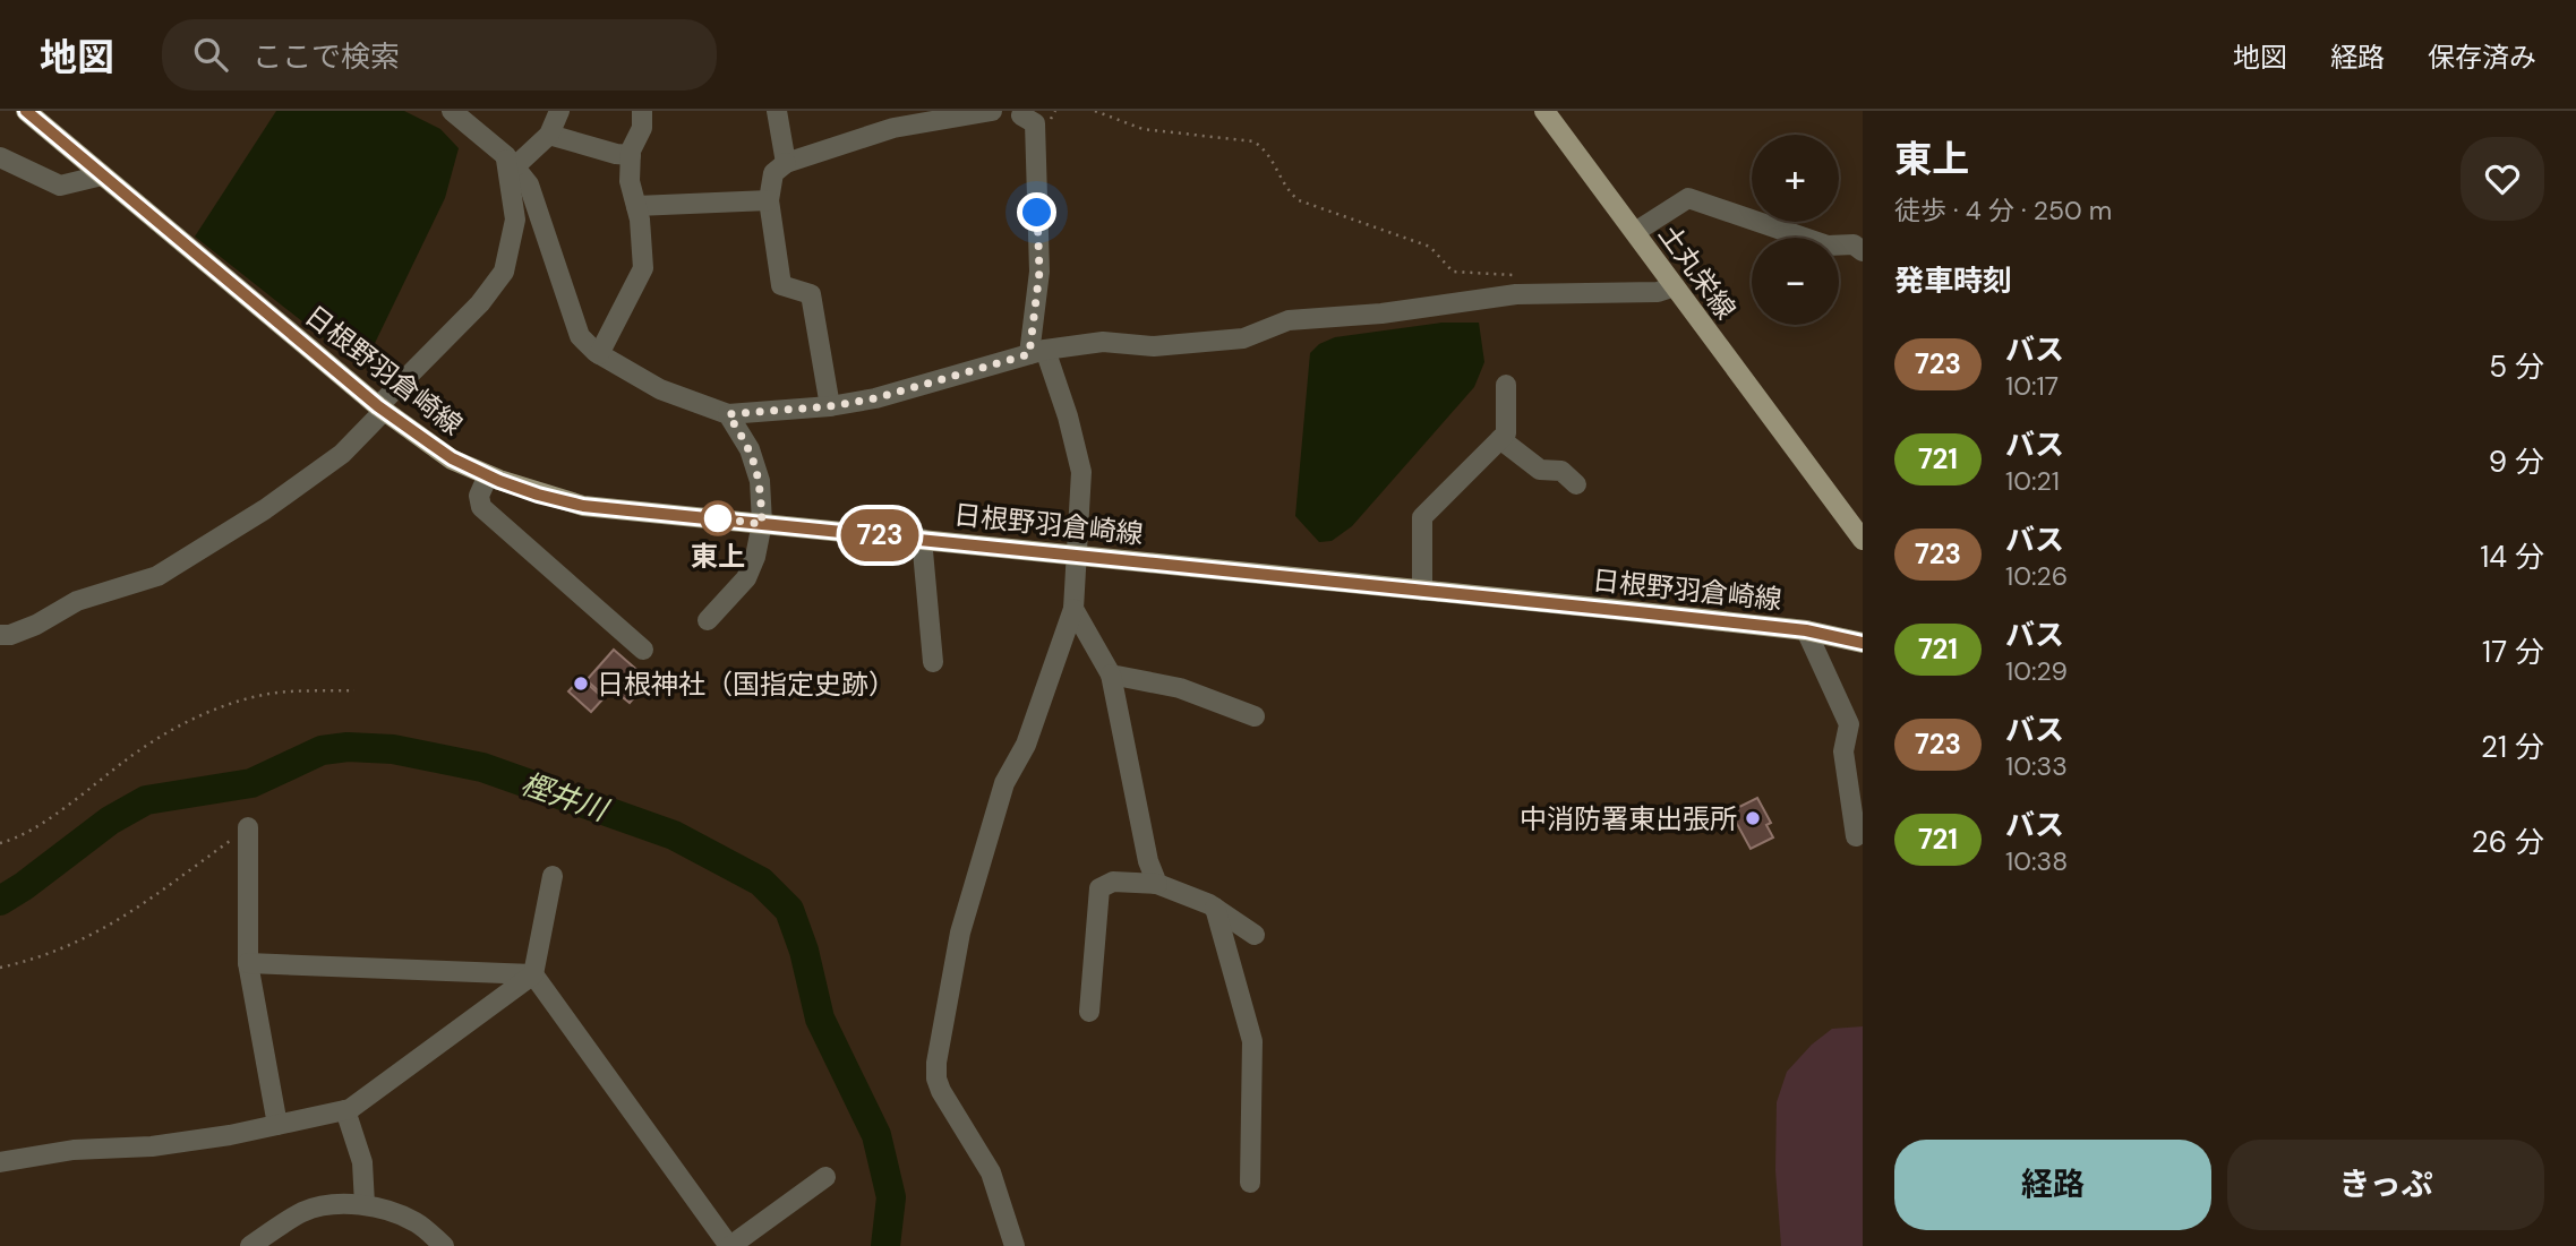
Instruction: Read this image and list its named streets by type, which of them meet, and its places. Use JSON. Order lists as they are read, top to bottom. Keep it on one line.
{"streets":{"main road":["土丸栄線","日根野羽倉崎線"]},"water":["樫井川"],"places":["東上","日根神社（国指定史跡）","中消防署東出張所"],"lines":["bus line 723"],"page":{"header":"地図","search":"ここで検索","nav":["地図","経路","保存済み"],"on_map":"723","heading":[["東上","徒歩 · 4 分 · 250 m"],"発車時刻"],"map_buttons":["+","−"],"list":[{"mark":"723","name":"バス","note":"10:17","value":"5 分"},{"mark":"721","name":"バス","note":"10:21","value":"9 分"},{"mark":"723","name":"バス","note":"10:26","value":"14 分"},{"mark":"721","name":"バス","note":"10:29","value":"17 分"},{"mark":"723","name":"バス","note":"10:33","value":"21 分"},{"mark":"721","name":"バス","note":"10:38","value":"26 分"}],"buttons":["経路","きっぷ"]}}
